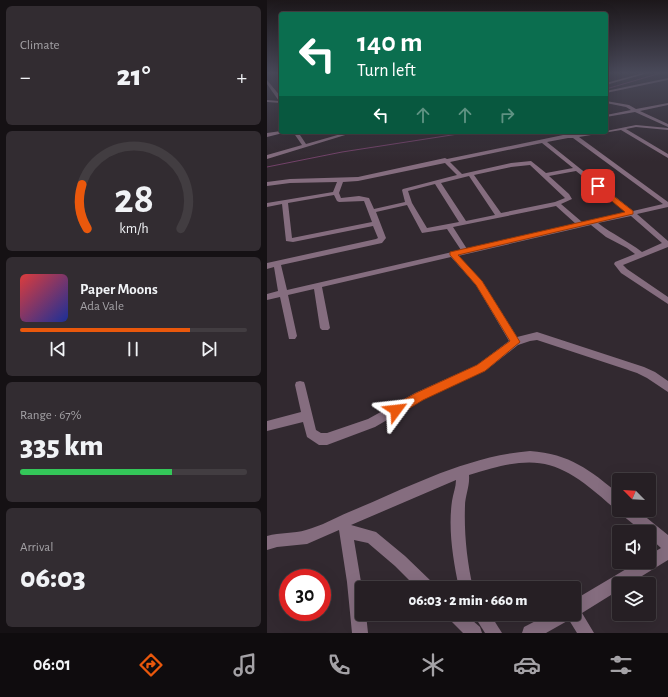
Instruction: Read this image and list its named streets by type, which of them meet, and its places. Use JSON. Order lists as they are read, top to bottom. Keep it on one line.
{"north":"top left","page":{"tile":["Climate",["Range · 67%","335 km"],["Arrival","06:03"]],"turn":["140 m","Turn left"],"heat":["−","21°","+"],"song":["Paper Moons","Ada Vale"],"limit":"30","trip":"06:03 · 2 min · 660 m","tabs":"06:01","gauge":["28","km/h"]}}
